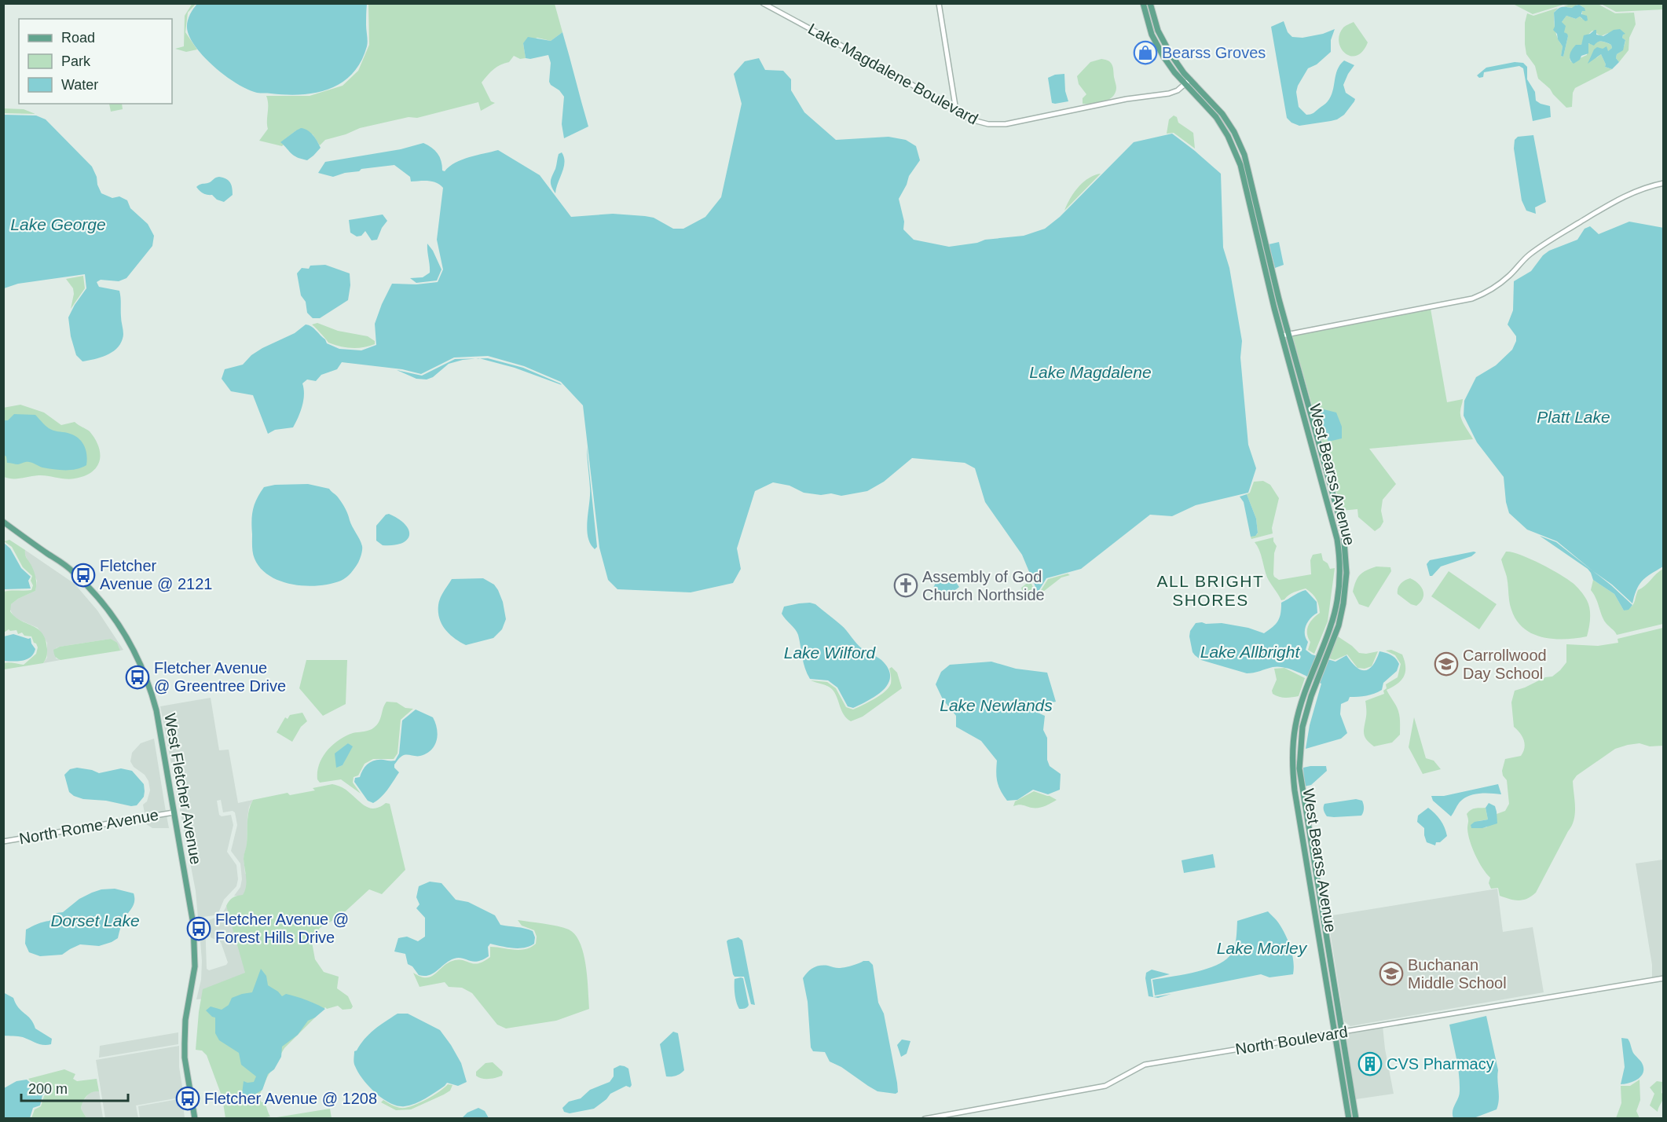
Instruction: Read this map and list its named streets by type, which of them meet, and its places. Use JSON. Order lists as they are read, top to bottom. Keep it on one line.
{"streets":{"main road":["West Bearss Avenue","West Fletcher Avenue"],"street":["Lake Magdalene Boulevard","North Rome Avenue","North Boulevard"]},"crossings":[["Lake Magdalene Boulevard","West Bearss Avenue"],["West Bearss Avenue","North Boulevard"],["West Fletcher Avenue","North Rome Avenue"]],"districts":["ALL BRIGHT SHORES"],"water":["Lake George","Lake Magdalene","Platt Lake","Lake Allbright","Lake Wilford","Lake Newlands","Dorset Lake","Lake Morley"],"places":{"shop":["Bearss Groves"],"bus stop":["Fletcher Avenue @ 2121","Fletcher Avenue @ Greentree Drive","Fletcher Avenue @ Forest Hills Drive","Fletcher Avenue @ 1208"],"church":["Assembly of God Church Northside"],"school or university":["Carrollwood Day School","Buchanan Middle School"],"building":["CVS Pharmacy"]},"legend":["Road","Park","Water"],"scale_bar":"200 m"}
